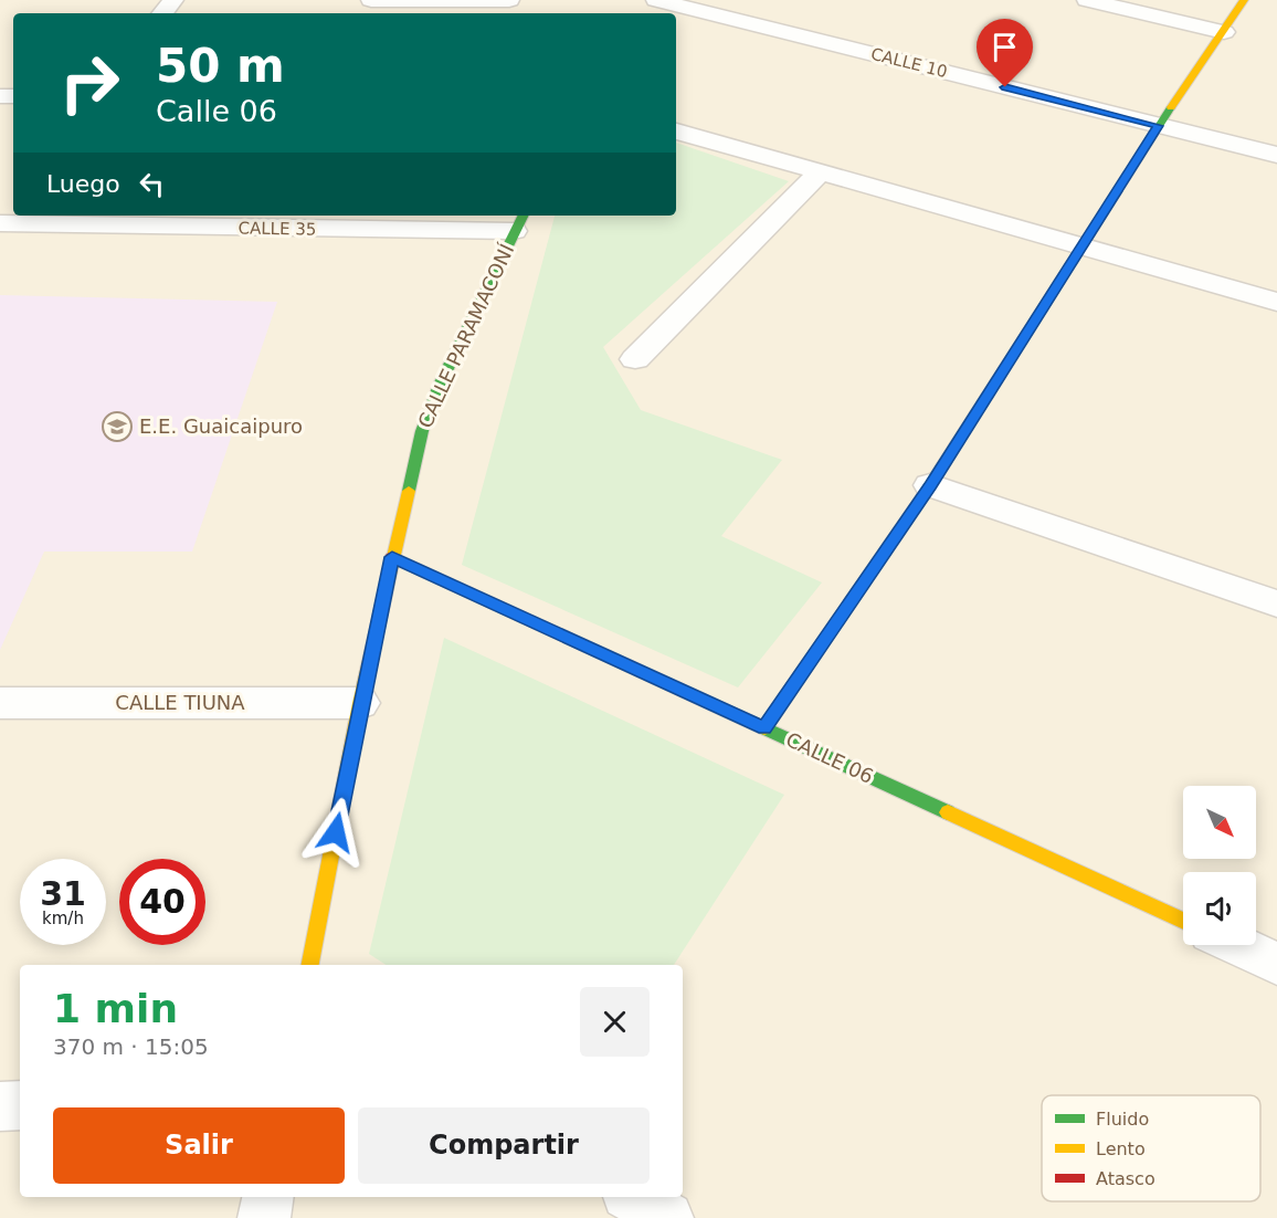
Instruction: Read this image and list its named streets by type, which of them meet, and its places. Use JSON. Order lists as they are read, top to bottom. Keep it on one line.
{"streets":{"street":["CALLE 10","CALLE 35","CALLE PARAMACONÍ","CALLE TIUNA","CALLE 06"]},"crossings":[["CALLE 35","CALLE PARAMACONÍ"],["CALLE PARAMACONÍ","CALLE TIUNA"],["CALLE PARAMACONÍ","CALLE 06"]],"places":{"school or university":["E.E. Guaicaipuro"]},"legend":["Fluido","Lento","Atasco"],"north":"bottom right","page":{"turn":["50 m","Calle 06"],"then":"Luego","speed":"31 km/h","limit":"40","heading":["1 min","370 m · 15:05"],"buttons":["Salir","Compartir"]}}
